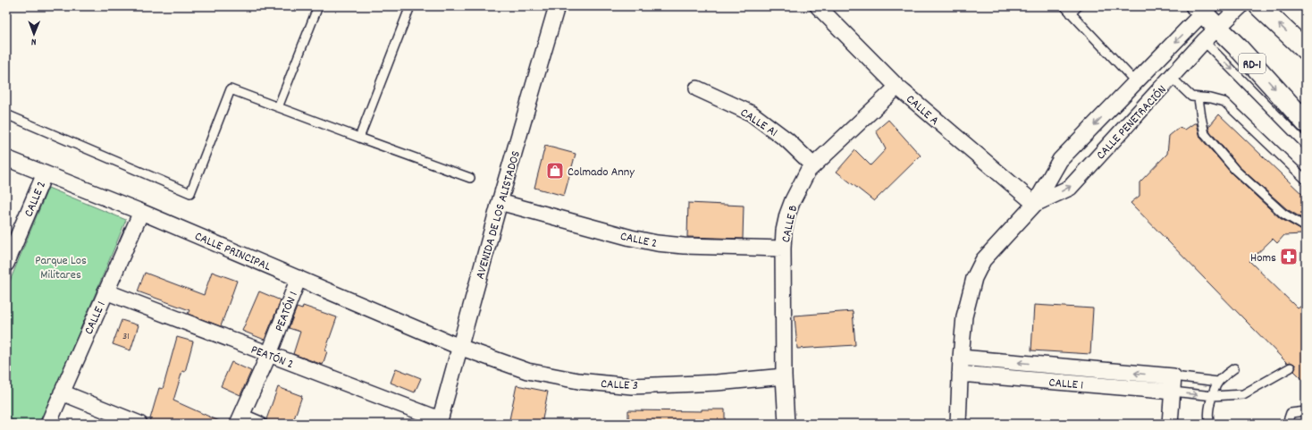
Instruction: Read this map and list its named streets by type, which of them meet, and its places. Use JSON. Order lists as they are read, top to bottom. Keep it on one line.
{"streets":{"highway":["RD-1"],"street":["CALLE A","CALLE A1","CALLE PENETRACIÓN","CALLE 2","AVENIDA DE LOS ALISTADOS","CALLE B","CALLE PRINCIPAL","PEATÓN 1","CALLE 1","PEATÓN 2","CALLE 3"]},"crossings":[["RD-1","CALLE PENETRACIÓN"],["CALLE A","CALLE PENETRACIÓN"],["CALLE A","CALLE B"],["CALLE A1","CALLE B"],["CALLE PENETRACIÓN","CALLE 1"],["CALLE 2","AVENIDA DE LOS ALISTADOS"],["CALLE 2","CALLE B"],["CALLE 2","CALLE PRINCIPAL"],["AVENIDA DE LOS ALISTADOS","CALLE PRINCIPAL"],["AVENIDA DE LOS ALISTADOS","PEATÓN 2"],["AVENIDA DE LOS ALISTADOS","CALLE 3"],["CALLE B","CALLE 3"],["CALLE PRINCIPAL","PEATÓN 1"],["CALLE PRINCIPAL","CALLE 1"],["CALLE PRINCIPAL","CALLE 3"],["PEATÓN 1","PEATÓN 2"],["CALLE 1","PEATÓN 2"]],"parks":["Parque Los Militares"],"places":{"shop":["Colmado Anny"],"pharmacy":["Homs"]},"house_numbers":["31"],"north":"bottom"}
